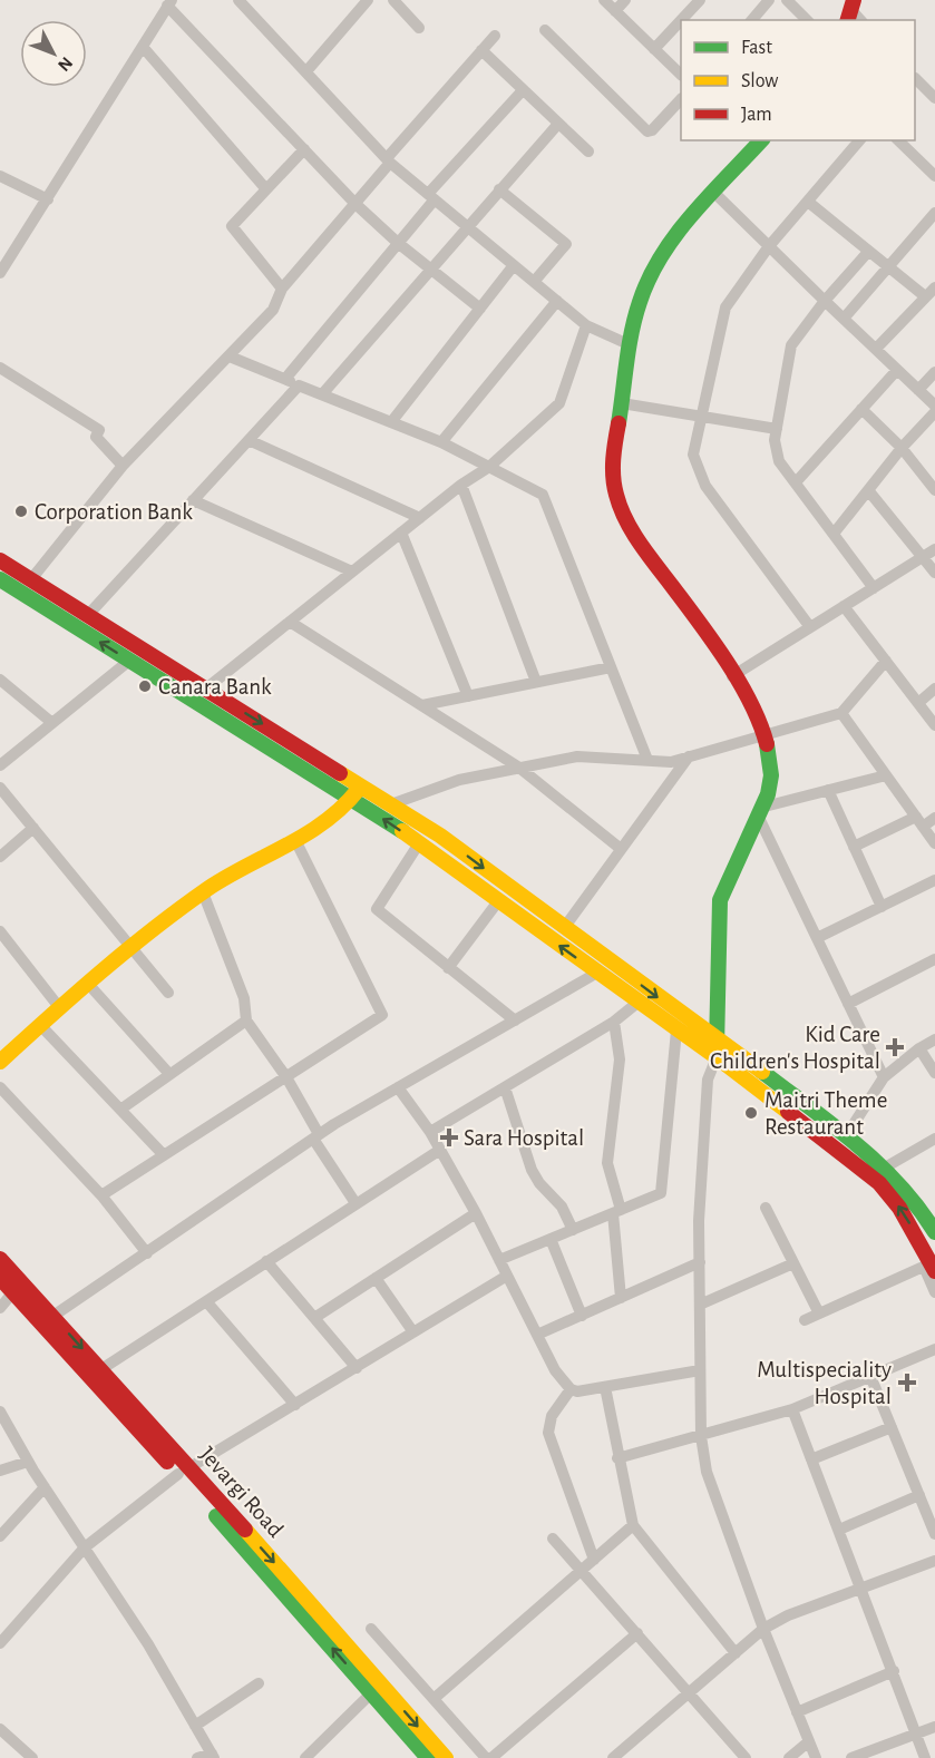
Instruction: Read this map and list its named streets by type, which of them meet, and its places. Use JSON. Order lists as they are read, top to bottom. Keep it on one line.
{"streets":{"main road":["Jevargi Road"]},"places":{"other":["Corporation Bank","Canara Bank","Maitri Theme Restaurant"],"health":["Kid Care Children's Hospital","Sara Hospital","Multispeciality Hospital"]},"legend":["Fast","Slow","Jam"],"north":"bottom right"}
